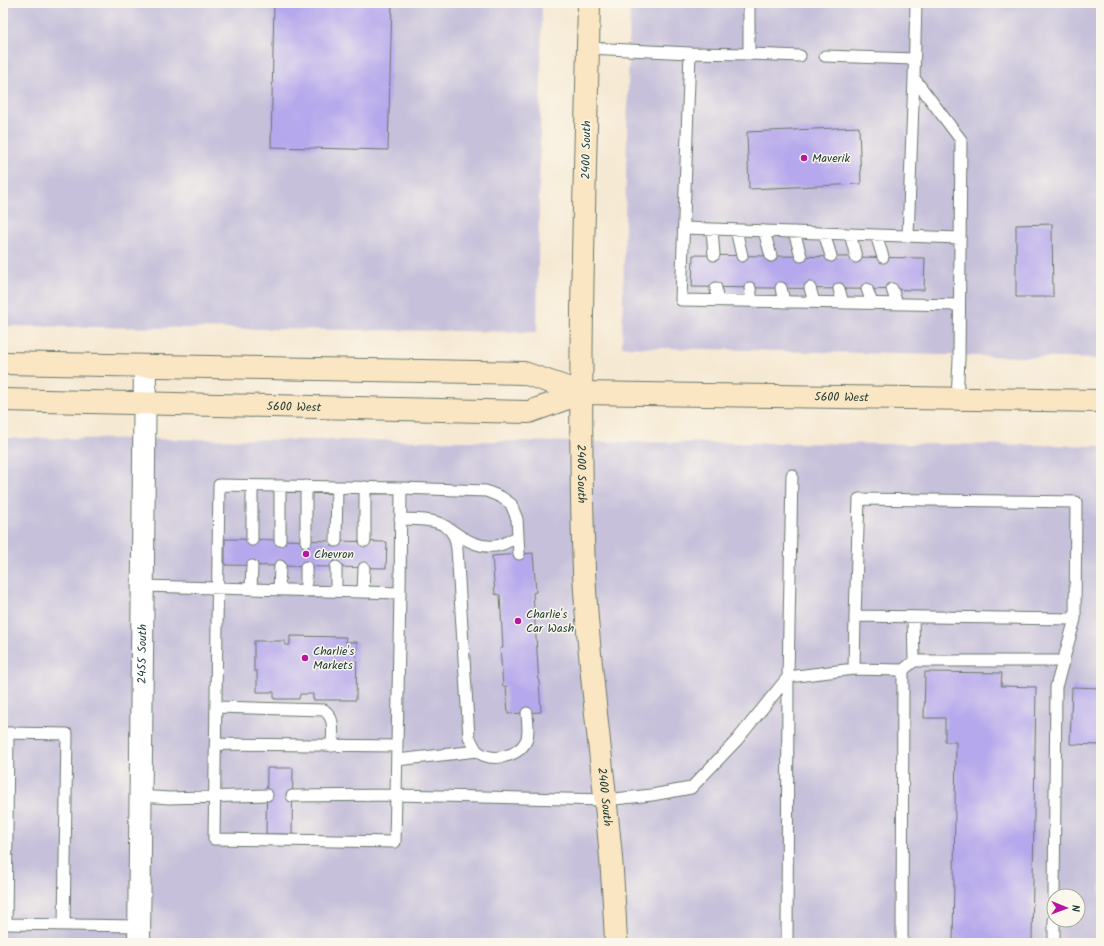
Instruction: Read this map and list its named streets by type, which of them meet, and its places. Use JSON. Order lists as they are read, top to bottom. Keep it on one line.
{"streets":{"main road":["2400 South","5600 West"],"street":["2455 South"]},"crossings":[["2400 South","5600 West"],["5600 West","2455 South"]],"places":["Maverik","Chevron","Charlie's Car Wash","Charlie's Markets"],"north":"right"}
